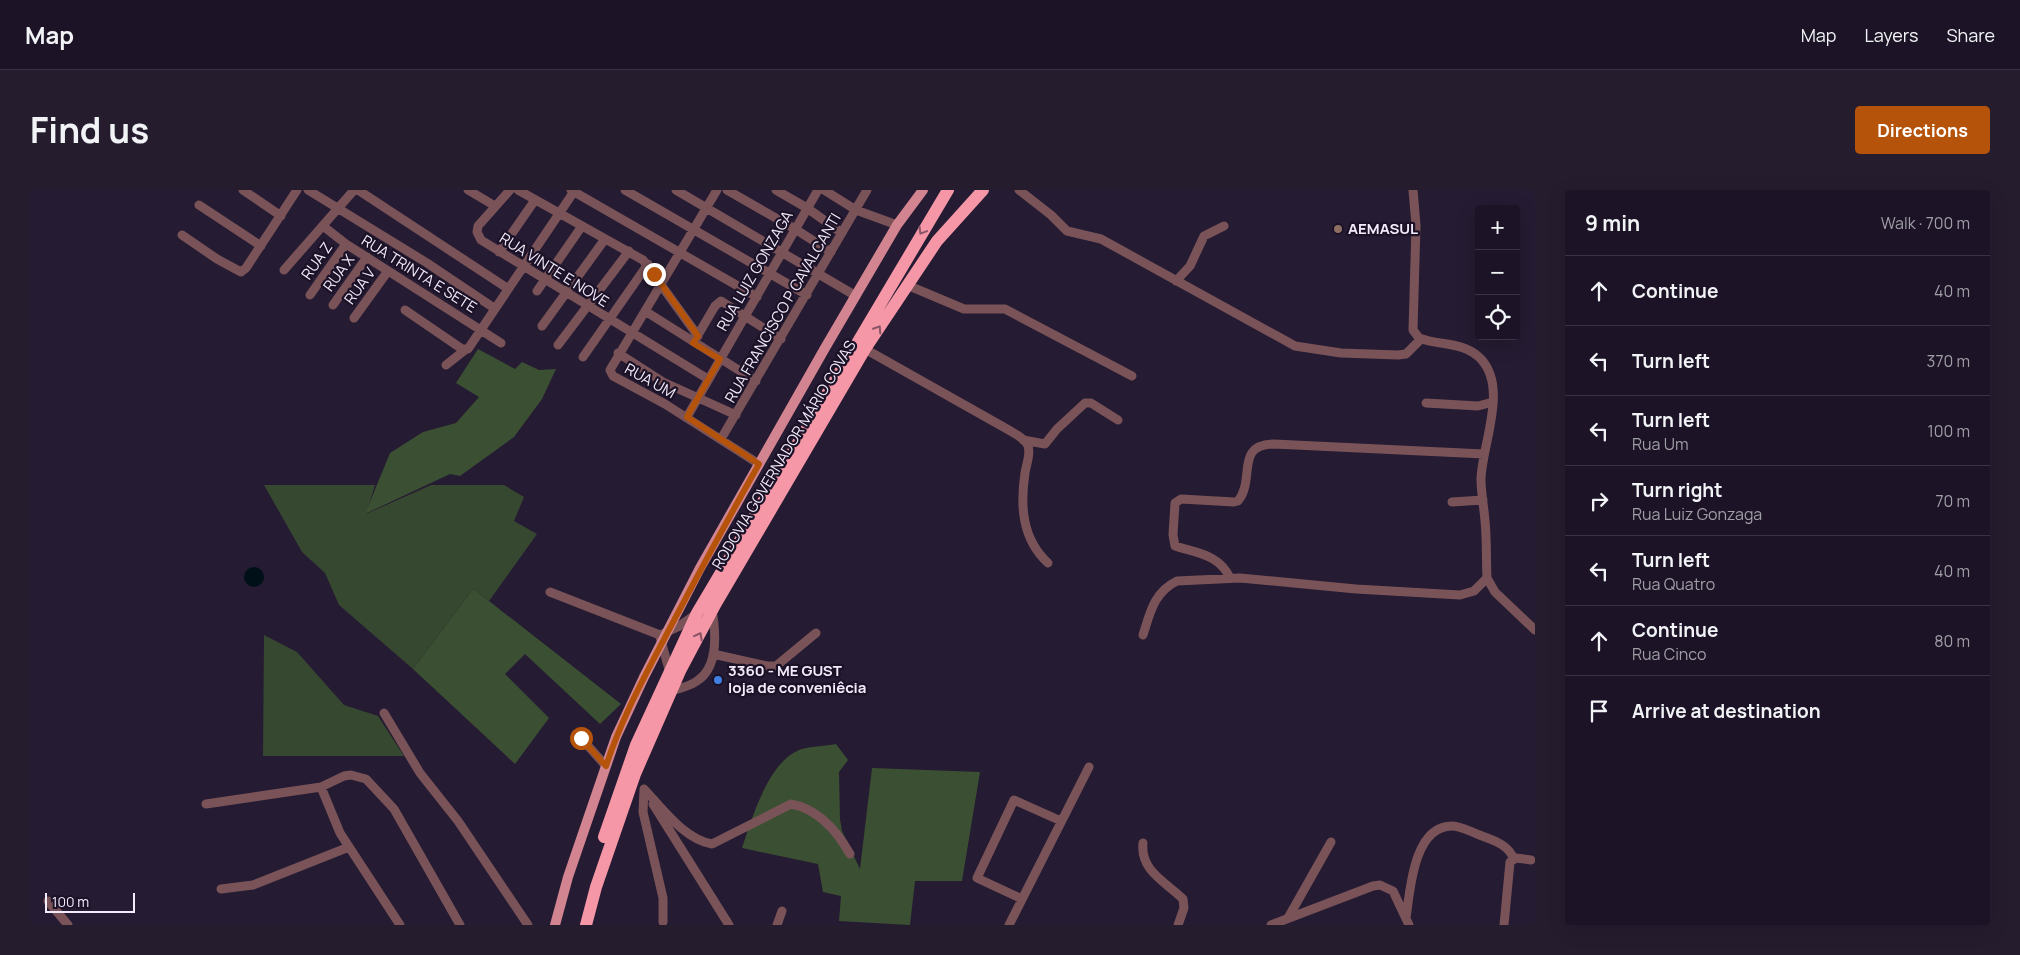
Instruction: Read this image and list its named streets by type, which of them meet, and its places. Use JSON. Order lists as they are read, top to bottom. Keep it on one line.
{"streets":{"highway":["RODOVIA GOVERNADOR MÁRIO COVAS"],"street":["RUA Z","RUA VINTE E NOVE","RUA LUIZ GONZAGA","RUA X","RUA TRINTA E SETE","RUA V","RUA FRANCISCO P CAVALCANTI","RUA UM"]},"crossings":[["RUA Z","RUA TRINTA E SETE"],["RUA VINTE E NOVE","RUA LUIZ GONZAGA"],["RUA LUIZ GONZAGA","RUA UM"],["RUA X","RUA TRINTA E SETE"],["RUA TRINTA E SETE","RUA V"],["RUA FRANCISCO P CAVALCANTI","RUA UM"]],"places":["AEMASUL","3360 - ME GUST loja de conveniêcia"],"scale_bar":"100 m","page":{"header":"Map","nav":["Map","Layers","Share"],"title":"Find us","buttons":"Directions","heading":["9 min","Walk · 700 m"],"map_buttons":["+","−"],"list":[["Continue","40 m"],["Turn left","370 m"],["Turn left","Rua Um","100 m"],["Turn right","Rua Luiz Gonzaga","70 m"],["Turn left","Rua Quatro","40 m"],["Continue","Rua Cinco","80 m"],"Arrive at destination"],"scale":"100 m"}}
